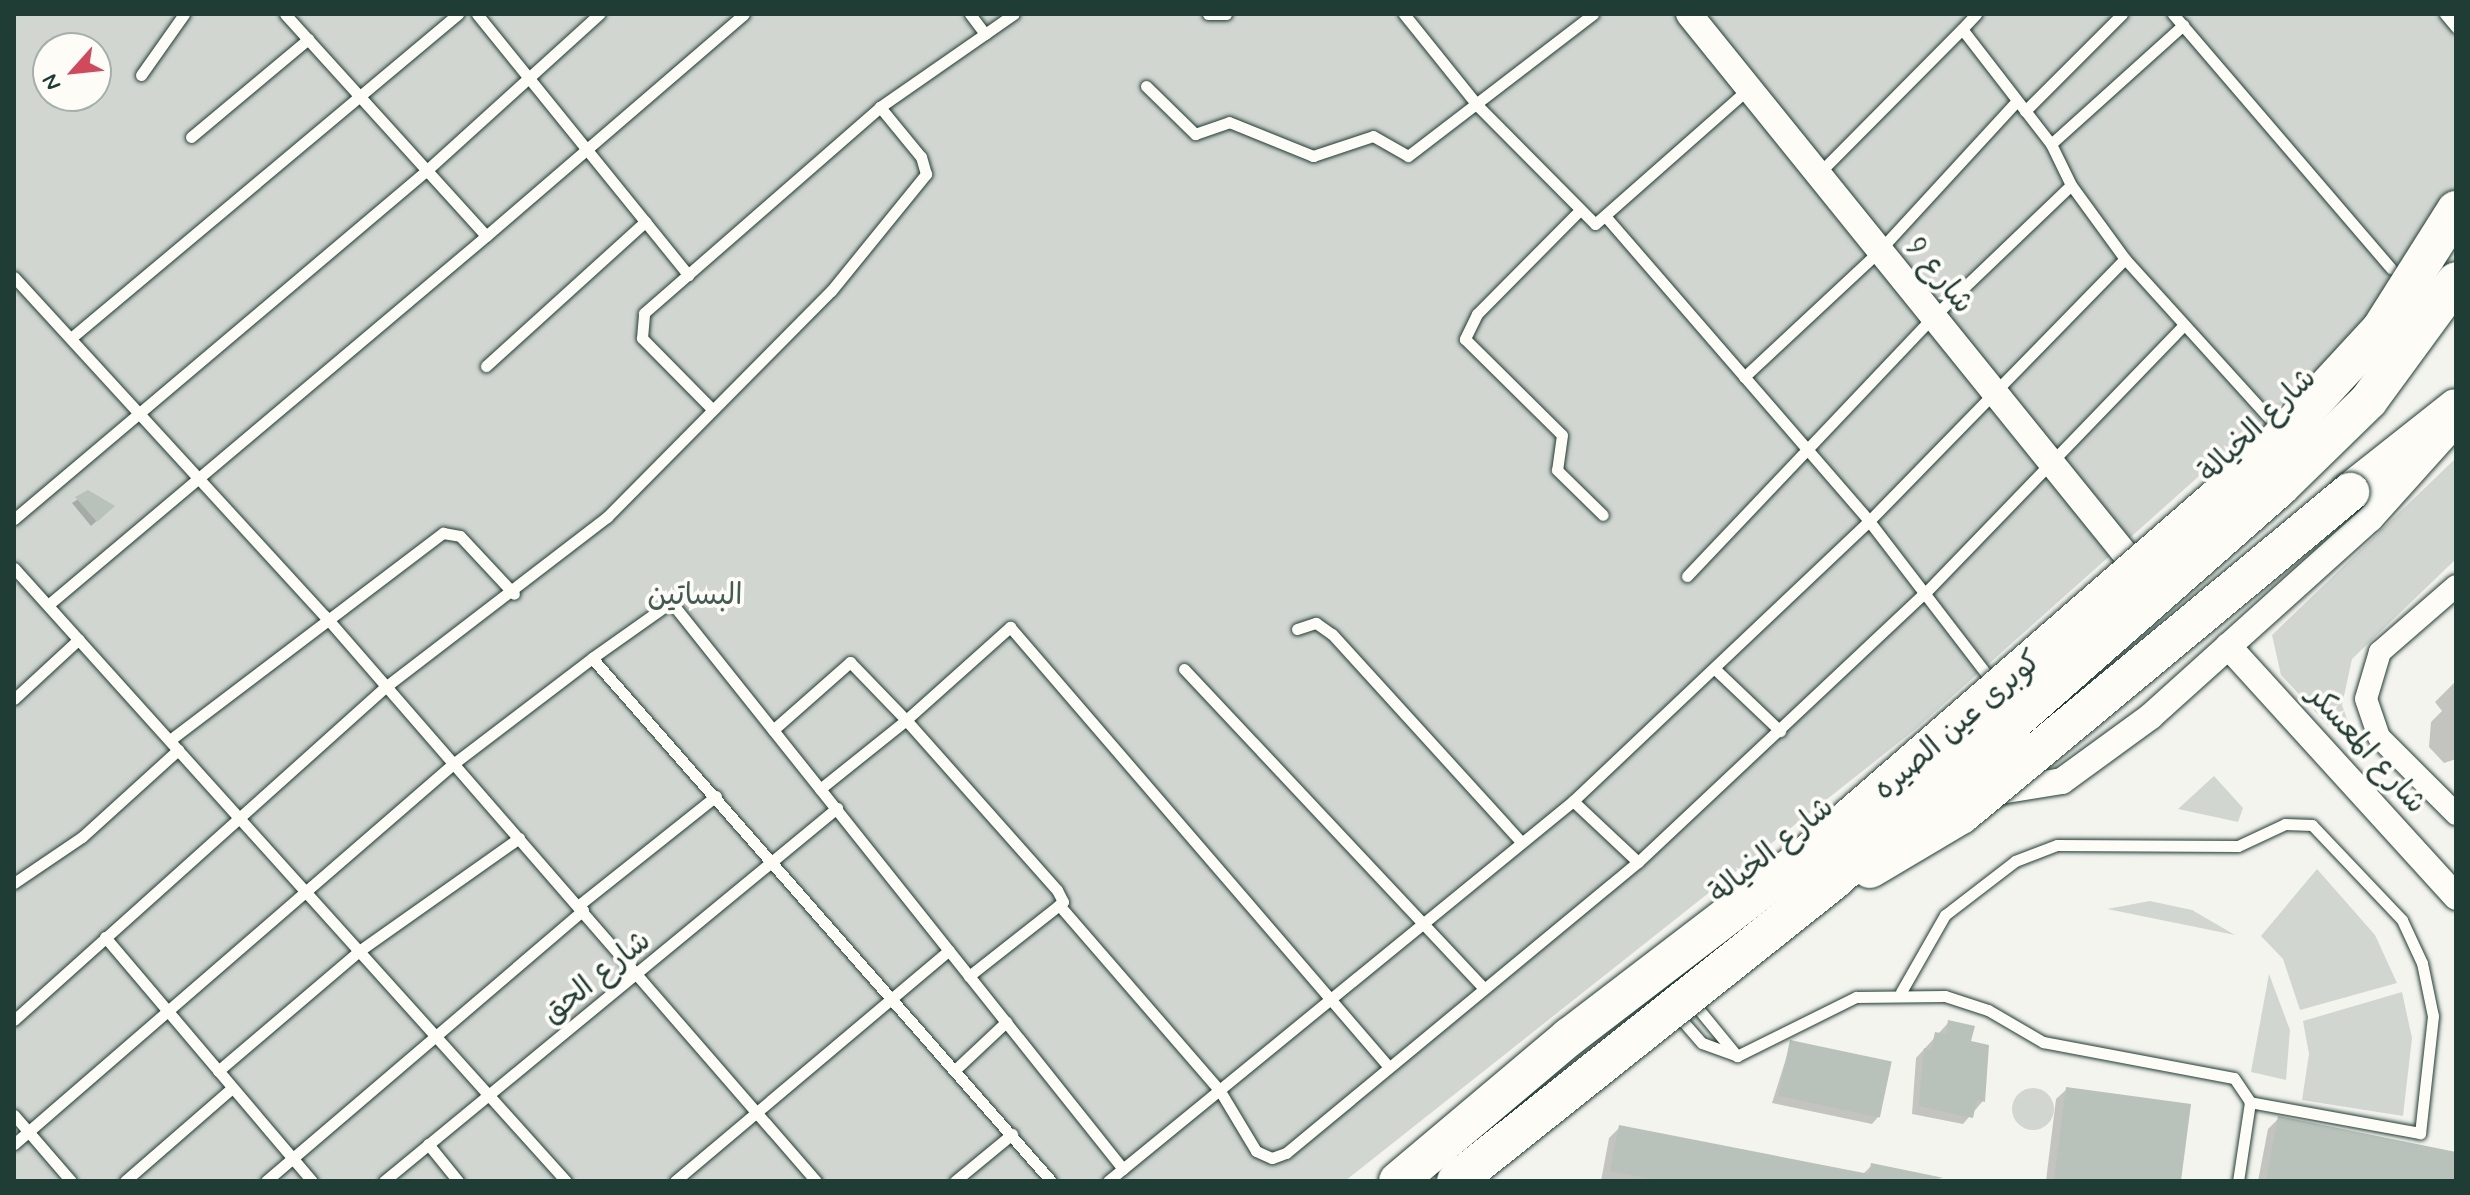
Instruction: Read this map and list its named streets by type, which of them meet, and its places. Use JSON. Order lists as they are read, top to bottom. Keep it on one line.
{"streets":{"highway":["كوبرى عين الصيره"],"street":["شارع 9","شارع الخيالة","شارع المعسكر"],"lane":["شارع الحق"]},"crossings":[["شارع 9","شارع الخيالة"]],"parks":["البساتين"],"north":"bottom left"}
